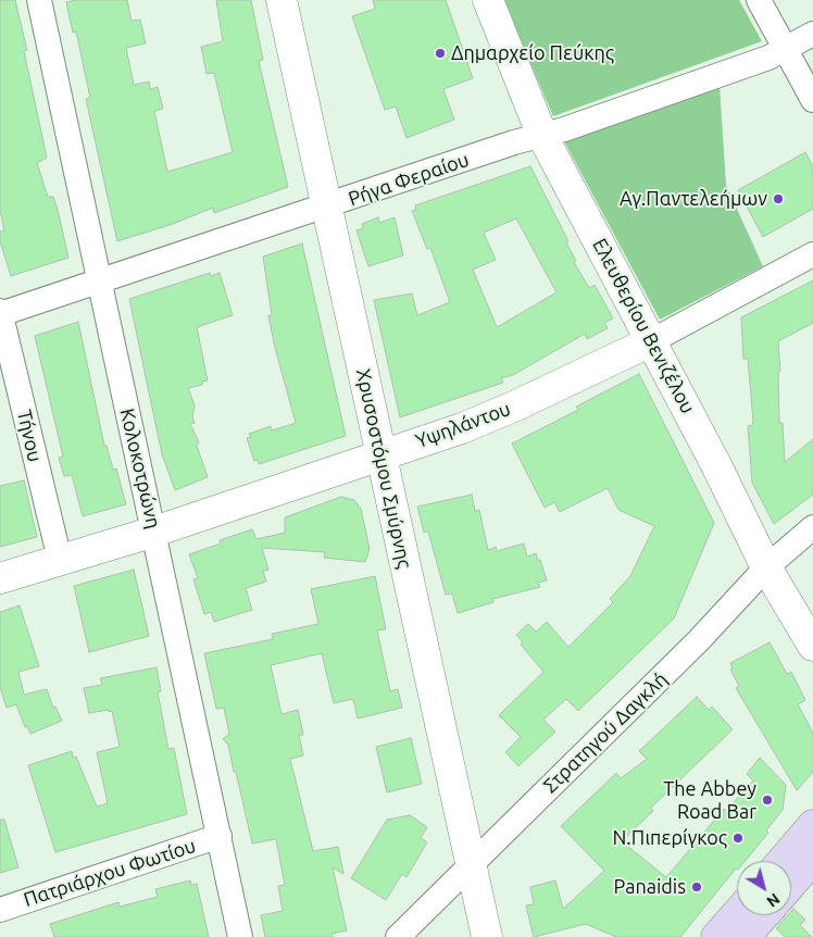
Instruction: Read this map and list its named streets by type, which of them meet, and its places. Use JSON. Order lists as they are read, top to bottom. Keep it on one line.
{"streets":{"street":["Ρήγα Φεραίου","Ελευθερίου Βενιζέλου","Υψηλάντου","Τήνου","Κολοκοτρώνη","Χρυσοστόμου Σμύρνης","Στρατηγού Δαγκλή","Πατριάρχου Φωτίου"]},"crossings":[["Ρήγα Φεραίου","Ελευθερίου Βενιζέλου"],["Ρήγα Φεραίου","Τήνου"],["Ρήγα Φεραίου","Κολοκοτρώνη"],["Ρήγα Φεραίου","Χρυσοστόμου Σμύρνης"],["Ελευθερίου Βενιζέλου","Υψηλάντου"],["Ελευθερίου Βενιζέλου","Στρατηγού Δαγκλή"],["Υψηλάντου","Τήνου"],["Υψηλάντου","Κολοκοτρώνη"],["Υψηλάντου","Χρυσοστόμου Σμύρνης"],["Κολοκοτρώνη","Πατριάρχου Φωτίου"],["Χρυσοστόμου Σμύρνης","Στρατηγού Δαγκλή"]],"places":["Δημαρχείο Πεύκης","Αγ.Παντελεήμων","The Abbey Road Bar","Ν.Πιπερίγκος","Panaidis"],"north":"bottom right"}
